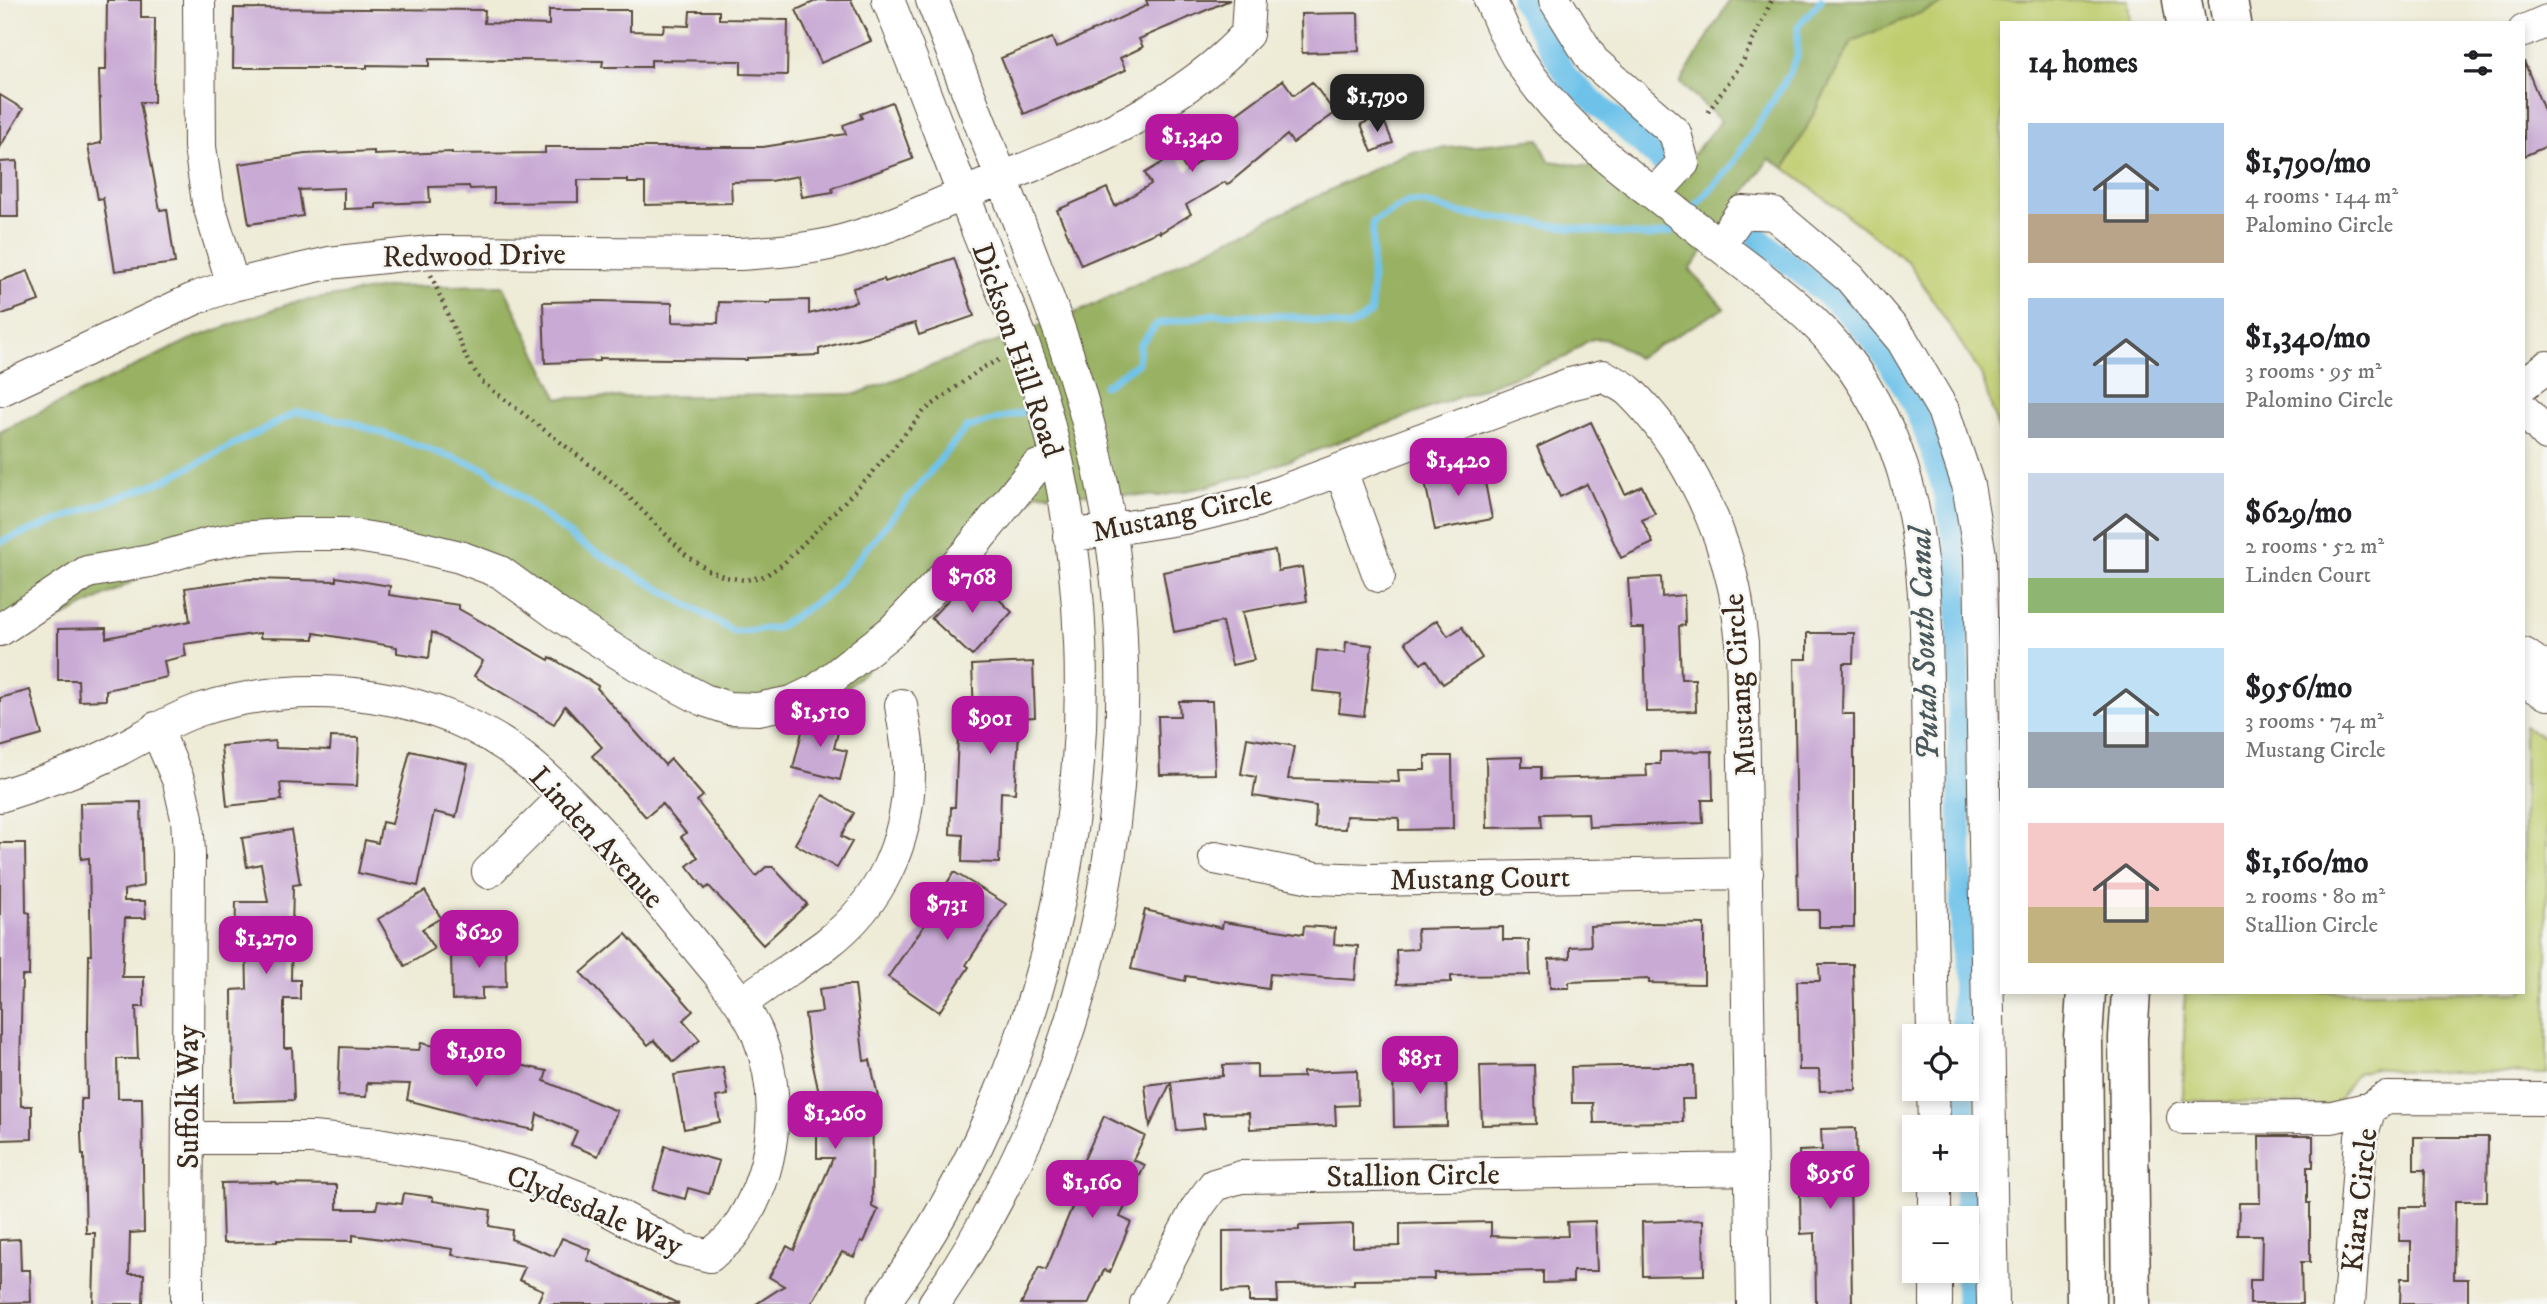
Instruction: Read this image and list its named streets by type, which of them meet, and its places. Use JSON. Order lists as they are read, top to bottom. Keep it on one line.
{"streets":{"street":["Redwood Drive","Dickson Hill Road","Mustang Circle","Linden Avenue","Mustang Court","Suffolk Way","Stallion Circle","Kiara Circle","Clydesdale Way"]},"crossings":[["Redwood Drive","Dickson Hill Road"],["Dickson Hill Road","Mustang Circle"],["Mustang Circle","Mustang Court"],["Mustang Circle","Stallion Circle"],["Linden Avenue","Suffolk Way"],["Linden Avenue","Clydesdale Way"],["Suffolk Way","Clydesdale Way"]],"water":["Putah South Canal"],"page":{"heading":"14 homes","price":["$1,790","$1,340","$1,420","$768","$1,510","$901","$731","$629","$1,270","$1,910","$851","$1,260","$956","$1,160"],"list":[{"name":"$1,790/mo","note":"4 rooms · 144 m² · Palomino Circle"},{"name":"$1,340/mo","note":"3 rooms · 95 m² · Palomino Circle"},{"name":"$629/mo","note":"2 rooms · 52 m² · Linden Court"},{"name":"$956/mo","note":"3 rooms · 74 m² · Mustang Circle"},{"name":"$1,160/mo","note":"2 rooms · 80 m² · Stallion Circle"}],"map_buttons":["+","−"]}}
